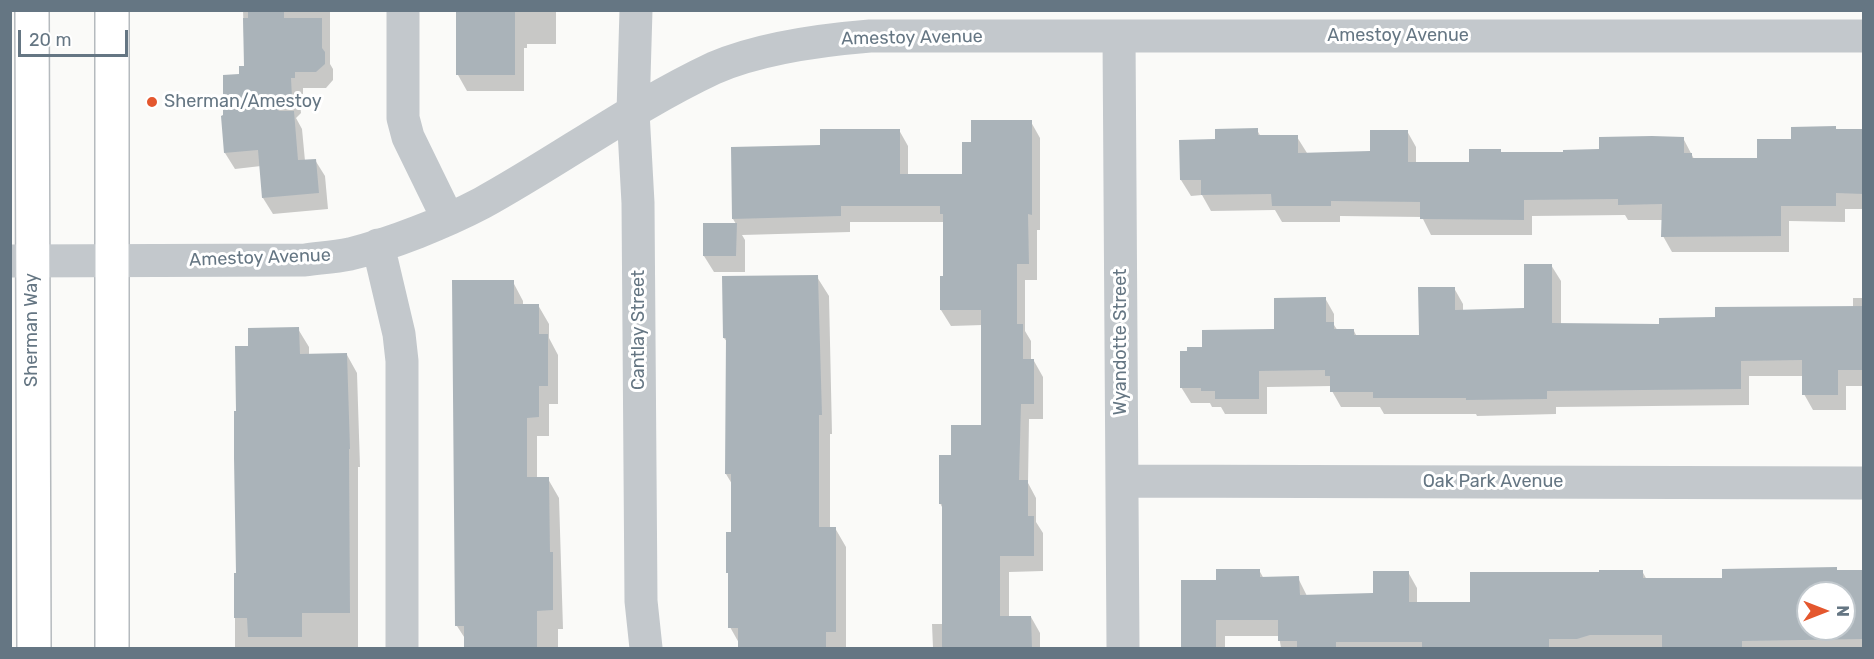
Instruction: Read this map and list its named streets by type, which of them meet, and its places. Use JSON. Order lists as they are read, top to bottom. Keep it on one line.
{"streets":{"main road":["Sherman Way"],"street":["Amestoy Avenue","Cantlay Street","Wyandotte Street","Oak Park Avenue"]},"crossings":[["Amestoy Avenue","Sherman Way"],["Amestoy Avenue","Cantlay Street"],["Amestoy Avenue","Wyandotte Street"],["Wyandotte Street","Oak Park Avenue"]],"places":["Sherman/Amestoy"],"scale_bar":"20 m","north":"right"}
